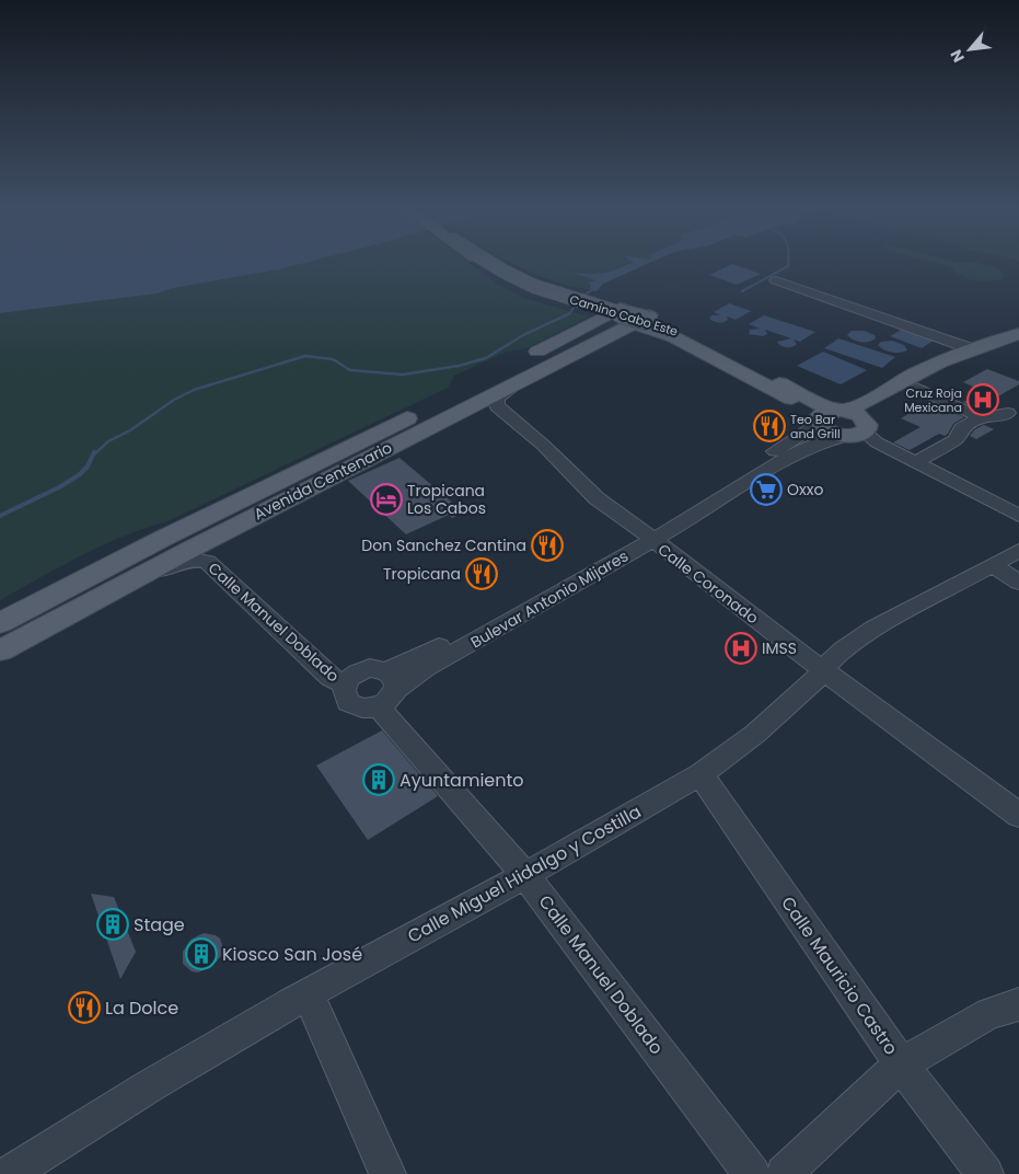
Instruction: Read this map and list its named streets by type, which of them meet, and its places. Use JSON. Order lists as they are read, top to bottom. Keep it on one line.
{"streets":{"main road":["Camino Cabo Este","Avenida Centenario","Bulevar Antonio Mijares"],"street":["Calle Coronado","Calle Manuel Doblado","Calle Miguel Hidalgo y Costilla","Calle Mauricio Castro"]},"crossings":[["Camino Cabo Este","Avenida Centenario"],["Camino Cabo Este","Bulevar Antonio Mijares"],["Avenida Centenario","Calle Coronado"],["Avenida Centenario","Calle Manuel Doblado"],["Calle Coronado","Bulevar Antonio Mijares"],["Calle Coronado","Calle Miguel Hidalgo y Costilla"],["Bulevar Antonio Mijares","Calle Manuel Doblado"],["Calle Manuel Doblado","Calle Miguel Hidalgo y Costilla"],["Calle Miguel Hidalgo y Costilla","Calle Mauricio Castro"]],"places":{"hospital":["Cruz Roja Mexicana","IMSS"],"restaurant":["Teo Bar and Grill","Don Sanchez Cantina","Tropicana","La Dolce"],"supermarket":["Oxxo"],"hotel":["Tropicana Los Cabos"],"building":["Ayuntamiento","Stage","Kiosco San José"]},"north":"bottom left"}
